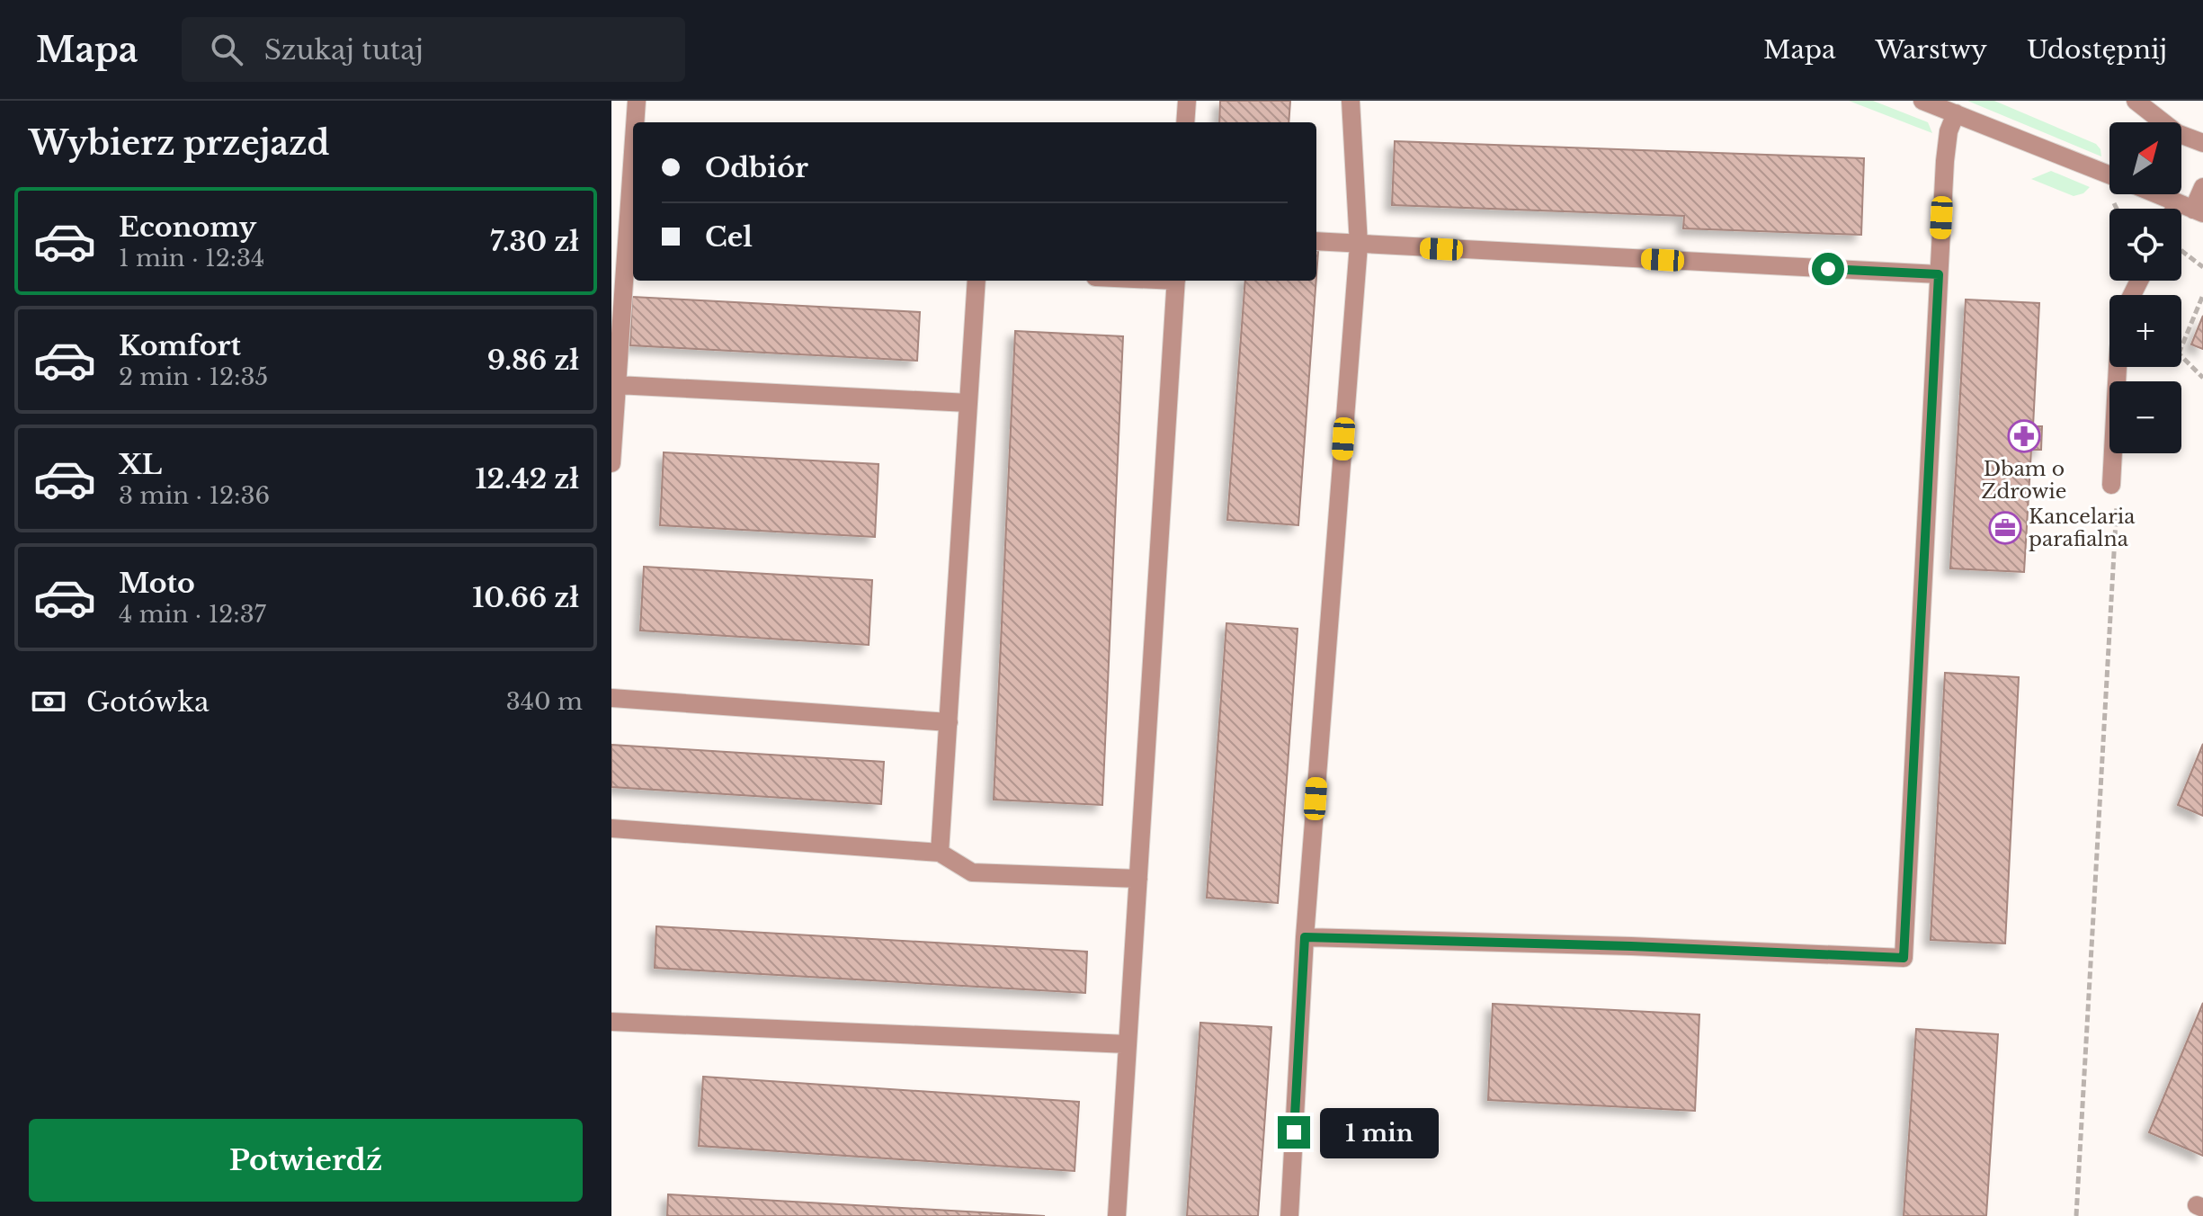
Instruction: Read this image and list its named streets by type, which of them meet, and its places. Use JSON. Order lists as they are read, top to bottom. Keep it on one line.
{"places":{"pharmacy":["Dbam o Zdrowie"],"office":["Kancelaria parafialna"]},"north":"top right","page":{"header":"Mapa","search":"Szukaj tutaj","nav":["Mapa","Warstwy","Udostępnij"],"heading":"Wybierz przejazd","map_buttons":["+","−"],"banner":["Odbiór","Cel"],"list":[{"name":"Economy","note":"1 min · 12:34","value":"7.30 zł"},{"name":"Komfort","note":"2 min · 12:35","value":"9.86 zł"},{"name":"XL","note":"3 min · 12:36","value":"12.42 zł"},{"name":"Moto","note":"4 min · 12:37","value":"10.66 zł"}],"pay":["Gotówka","340 m"],"buttons":"Potwierdź","bubble":"1 min"}}
